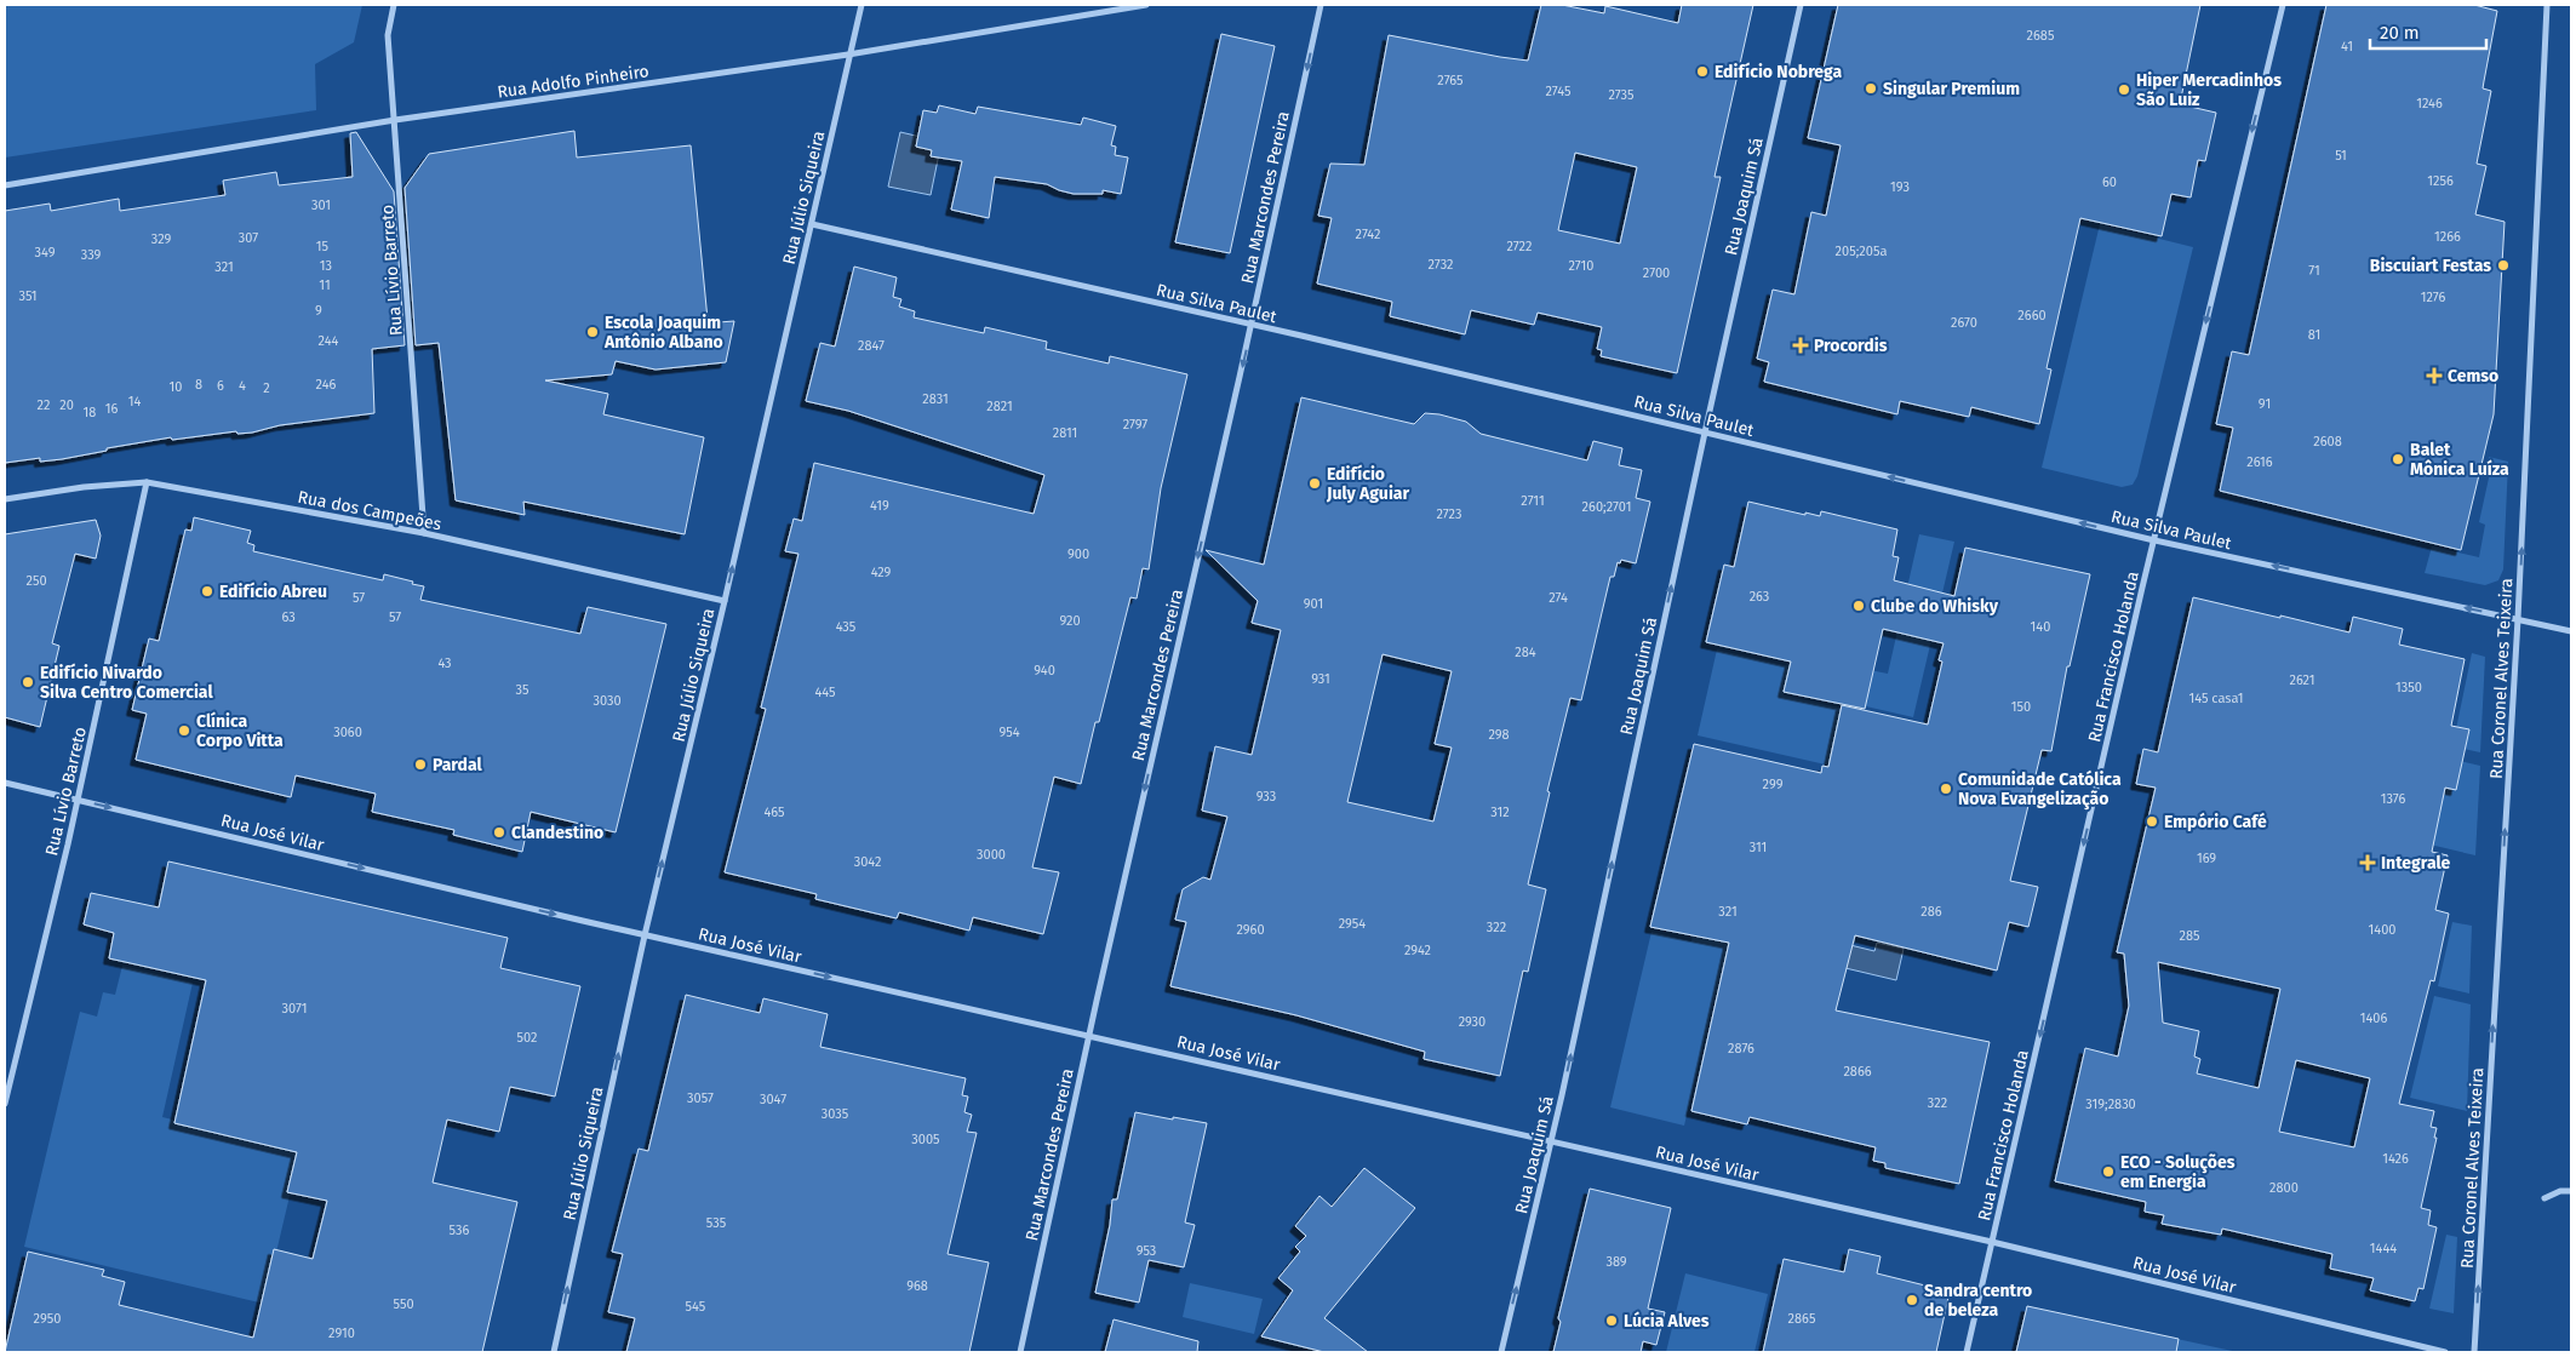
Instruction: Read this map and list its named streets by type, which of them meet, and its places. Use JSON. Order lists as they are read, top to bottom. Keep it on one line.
{"streets":{"street":["Rua Adolfo Pinheiro","Rua Joaquim Sá","Rua Júlio Siqueira","Rua Marcondes Pereira","Rua Lívio Barreto","Rua Silva Paulet","Rua dos Campeões","Rua Francisco Holanda","Rua Coronel Alves Teixeira","Rua José Vilar"]},"crossings":[["Rua Adolfo Pinheiro","Rua Júlio Siqueira"],["Rua Adolfo Pinheiro","Rua Lívio Barreto"],["Rua Joaquim Sá","Rua Silva Paulet"],["Rua Joaquim Sá","Rua José Vilar"],["Rua Júlio Siqueira","Rua Silva Paulet"],["Rua Júlio Siqueira","Rua dos Campeões"],["Rua Júlio Siqueira","Rua José Vilar"],["Rua Marcondes Pereira","Rua Silva Paulet"],["Rua Marcondes Pereira","Rua José Vilar"],["Rua Lívio Barreto","Rua dos Campeões"],["Rua Lívio Barreto","Rua José Vilar"],["Rua Silva Paulet","Rua Francisco Holanda"],["Rua Silva Paulet","Rua Coronel Alves Teixeira"],["Rua Francisco Holanda","Rua José Vilar"]],"one_way":["Rua Joaquim Sá","Rua Júlio Siqueira","Rua Marcondes Pereira","Rua Silva Paulet","Rua Francisco Holanda","Rua Coronel Alves Teixeira","Rua José Vilar"],"places":{"other":["Edifício Nobrega","Singular Premium","Hiper Mercadinhos São Luiz","Biscuiart Festas","Escola Joaquim Antônio Albano","Balet Mônica Luíza","Edifício July Aguiar","Edifício Abreu","Clube do Whisky","Edifício Nivardo Silva Centro Comercial","Clínica Corpo Vitta","Pardal","Comunidade Católica Nova Evangelização","Empório Café","Clandestino","ECO - Soluções em Energia","Sandra centro de beleza","Lúcia Alves"],"health":["Procordis","Cemso","Integrale"]},"house_numbers":["2685","41","2765","2745","2735","1246","51","1256","60","193","301","2742","1266","307","329","15","2722","205;205a","349","339","2732","13","2710","321","71","2700","11","351","1276","9","2660","2670","81","244","2847","8","246","6","4","10","2","2831","14","91","22","20","2821","16","18","2797","2811","2608","2616","2711","419","260;2701","2723","900","429","250","263","57","274","901","63","57","920","435","140","284","43","940","931","2621","1350","35","445","145 casa1","3030","150","3060","954","298","299","933","1376","465","312","311","3000","169","3042","321","286","2954","322","2960","1400","285","2942","3071","1406","2930","502","2876","2866","3057","3047","322","319;2830","3035","3005","1426","2800","535","536","1444","953","389","968","550","545","2950","2865","2910"],"scale_bar":"20 m"}
